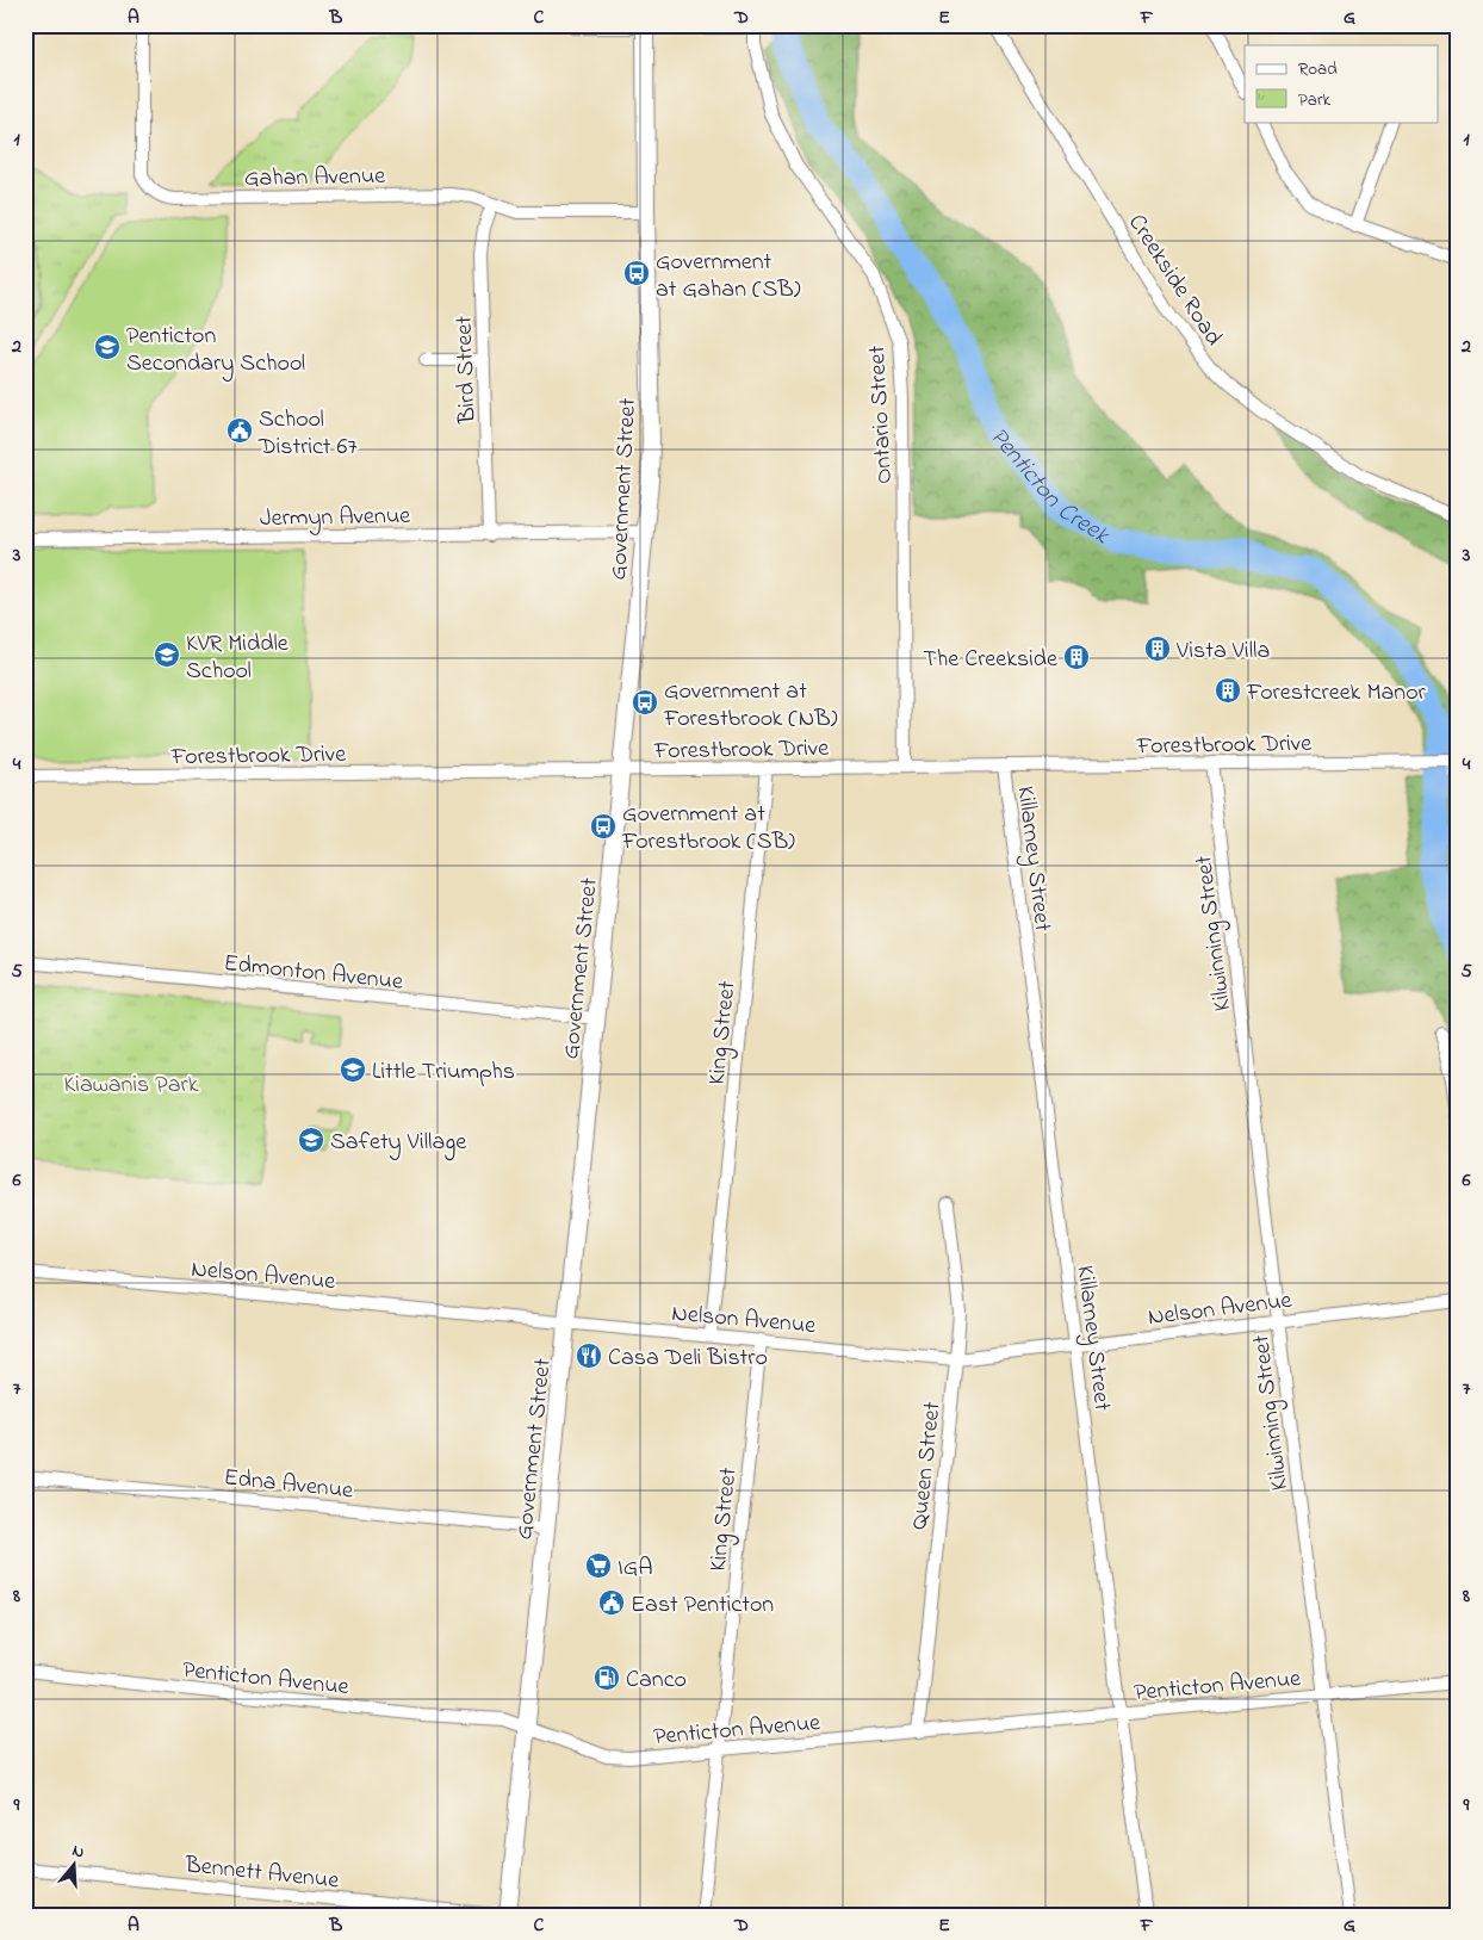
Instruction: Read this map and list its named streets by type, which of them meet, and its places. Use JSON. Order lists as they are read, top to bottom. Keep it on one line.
{"streets":{"street":["Gahan Avenue","Creekside Road","Bird Street","Ontario Street","Government Street","Jermyn Avenue","Forestbrook Drive","Killarney Street","Kilwinning Street","Edmonton Avenue","King Street","Nelson Avenue","Queen Street","Edna Avenue","Penticton Avenue","Bennett Avenue"]},"crossings":[["Gahan Avenue","Bird Street"],["Gahan Avenue","Government Street"],["Bird Street","Jermyn Avenue"],["Ontario Street","Forestbrook Drive"],["Government Street","Jermyn Avenue"],["Government Street","Forestbrook Drive"],["Government Street","Edmonton Avenue"],["Government Street","Nelson Avenue"],["Government Street","Edna Avenue"],["Government Street","Penticton Avenue"],["Forestbrook Drive","Killarney Street"],["Forestbrook Drive","Kilwinning Street"],["Forestbrook Drive","King Street"],["Killarney Street","Nelson Avenue"],["Killarney Street","Penticton Avenue"],["Kilwinning Street","Nelson Avenue"],["Kilwinning Street","Penticton Avenue"],["King Street","Nelson Avenue"],["King Street","Penticton Avenue"],["Nelson Avenue","Queen Street"],["Queen Street","Penticton Avenue"]],"water":["Penticton Creek"],"parks":["Kiawanis Park"],"places":{"bus stop":["Government at Gahan (SB)","Government at Forestbrook (NB)","Government at Forestbrook (SB)"],"school or university":["Penticton Secondary School","KVR Middle School","Little Triumphs","Safety Village"],"public building":["School District 67","East Penticton"],"building":["Vista Villa","The Creekside","Forestcreek Manor"],"restaurant":["Casa Deli Bistro"],"supermarket":["IGA"],"fuel station":["Canco"]},"legend":["Road","Park"],"north":"top","grid":{"columns":["A","B","C","D","E","F","G"],"rows":["1","2","3","4","5","6","7","8","9"]}}
